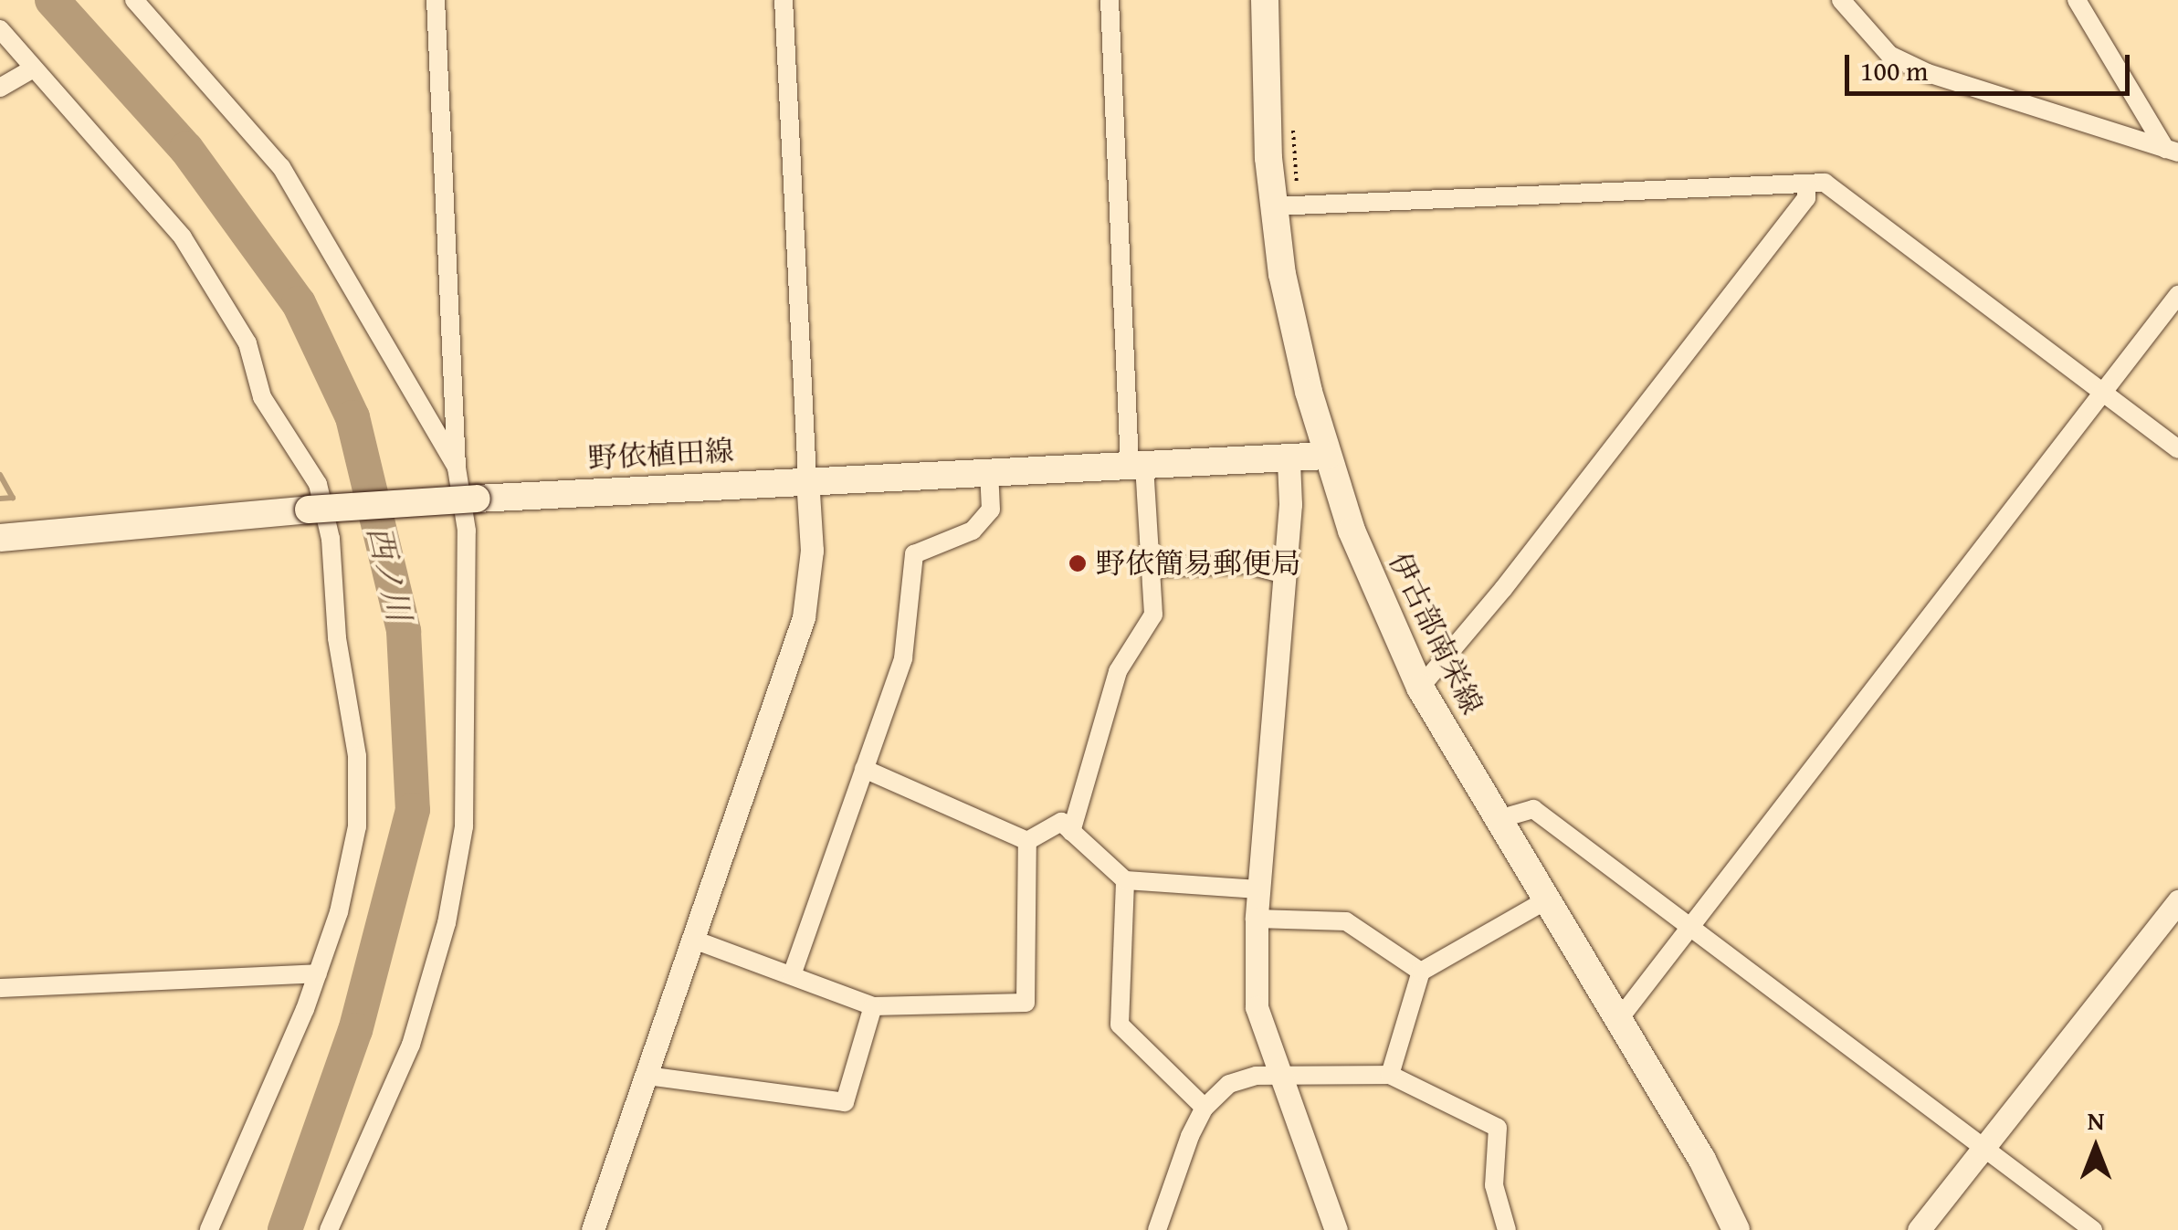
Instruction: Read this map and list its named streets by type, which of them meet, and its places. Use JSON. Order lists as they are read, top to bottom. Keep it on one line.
{"streets":{"main road":["野依植田線","伊古部南栄線"]},"crossings":[["野依植田線","伊古部南栄線"]],"water":["西ノ川"],"places":["野依簡易郵便局"],"scale_bar":"100 m","north":"top"}
